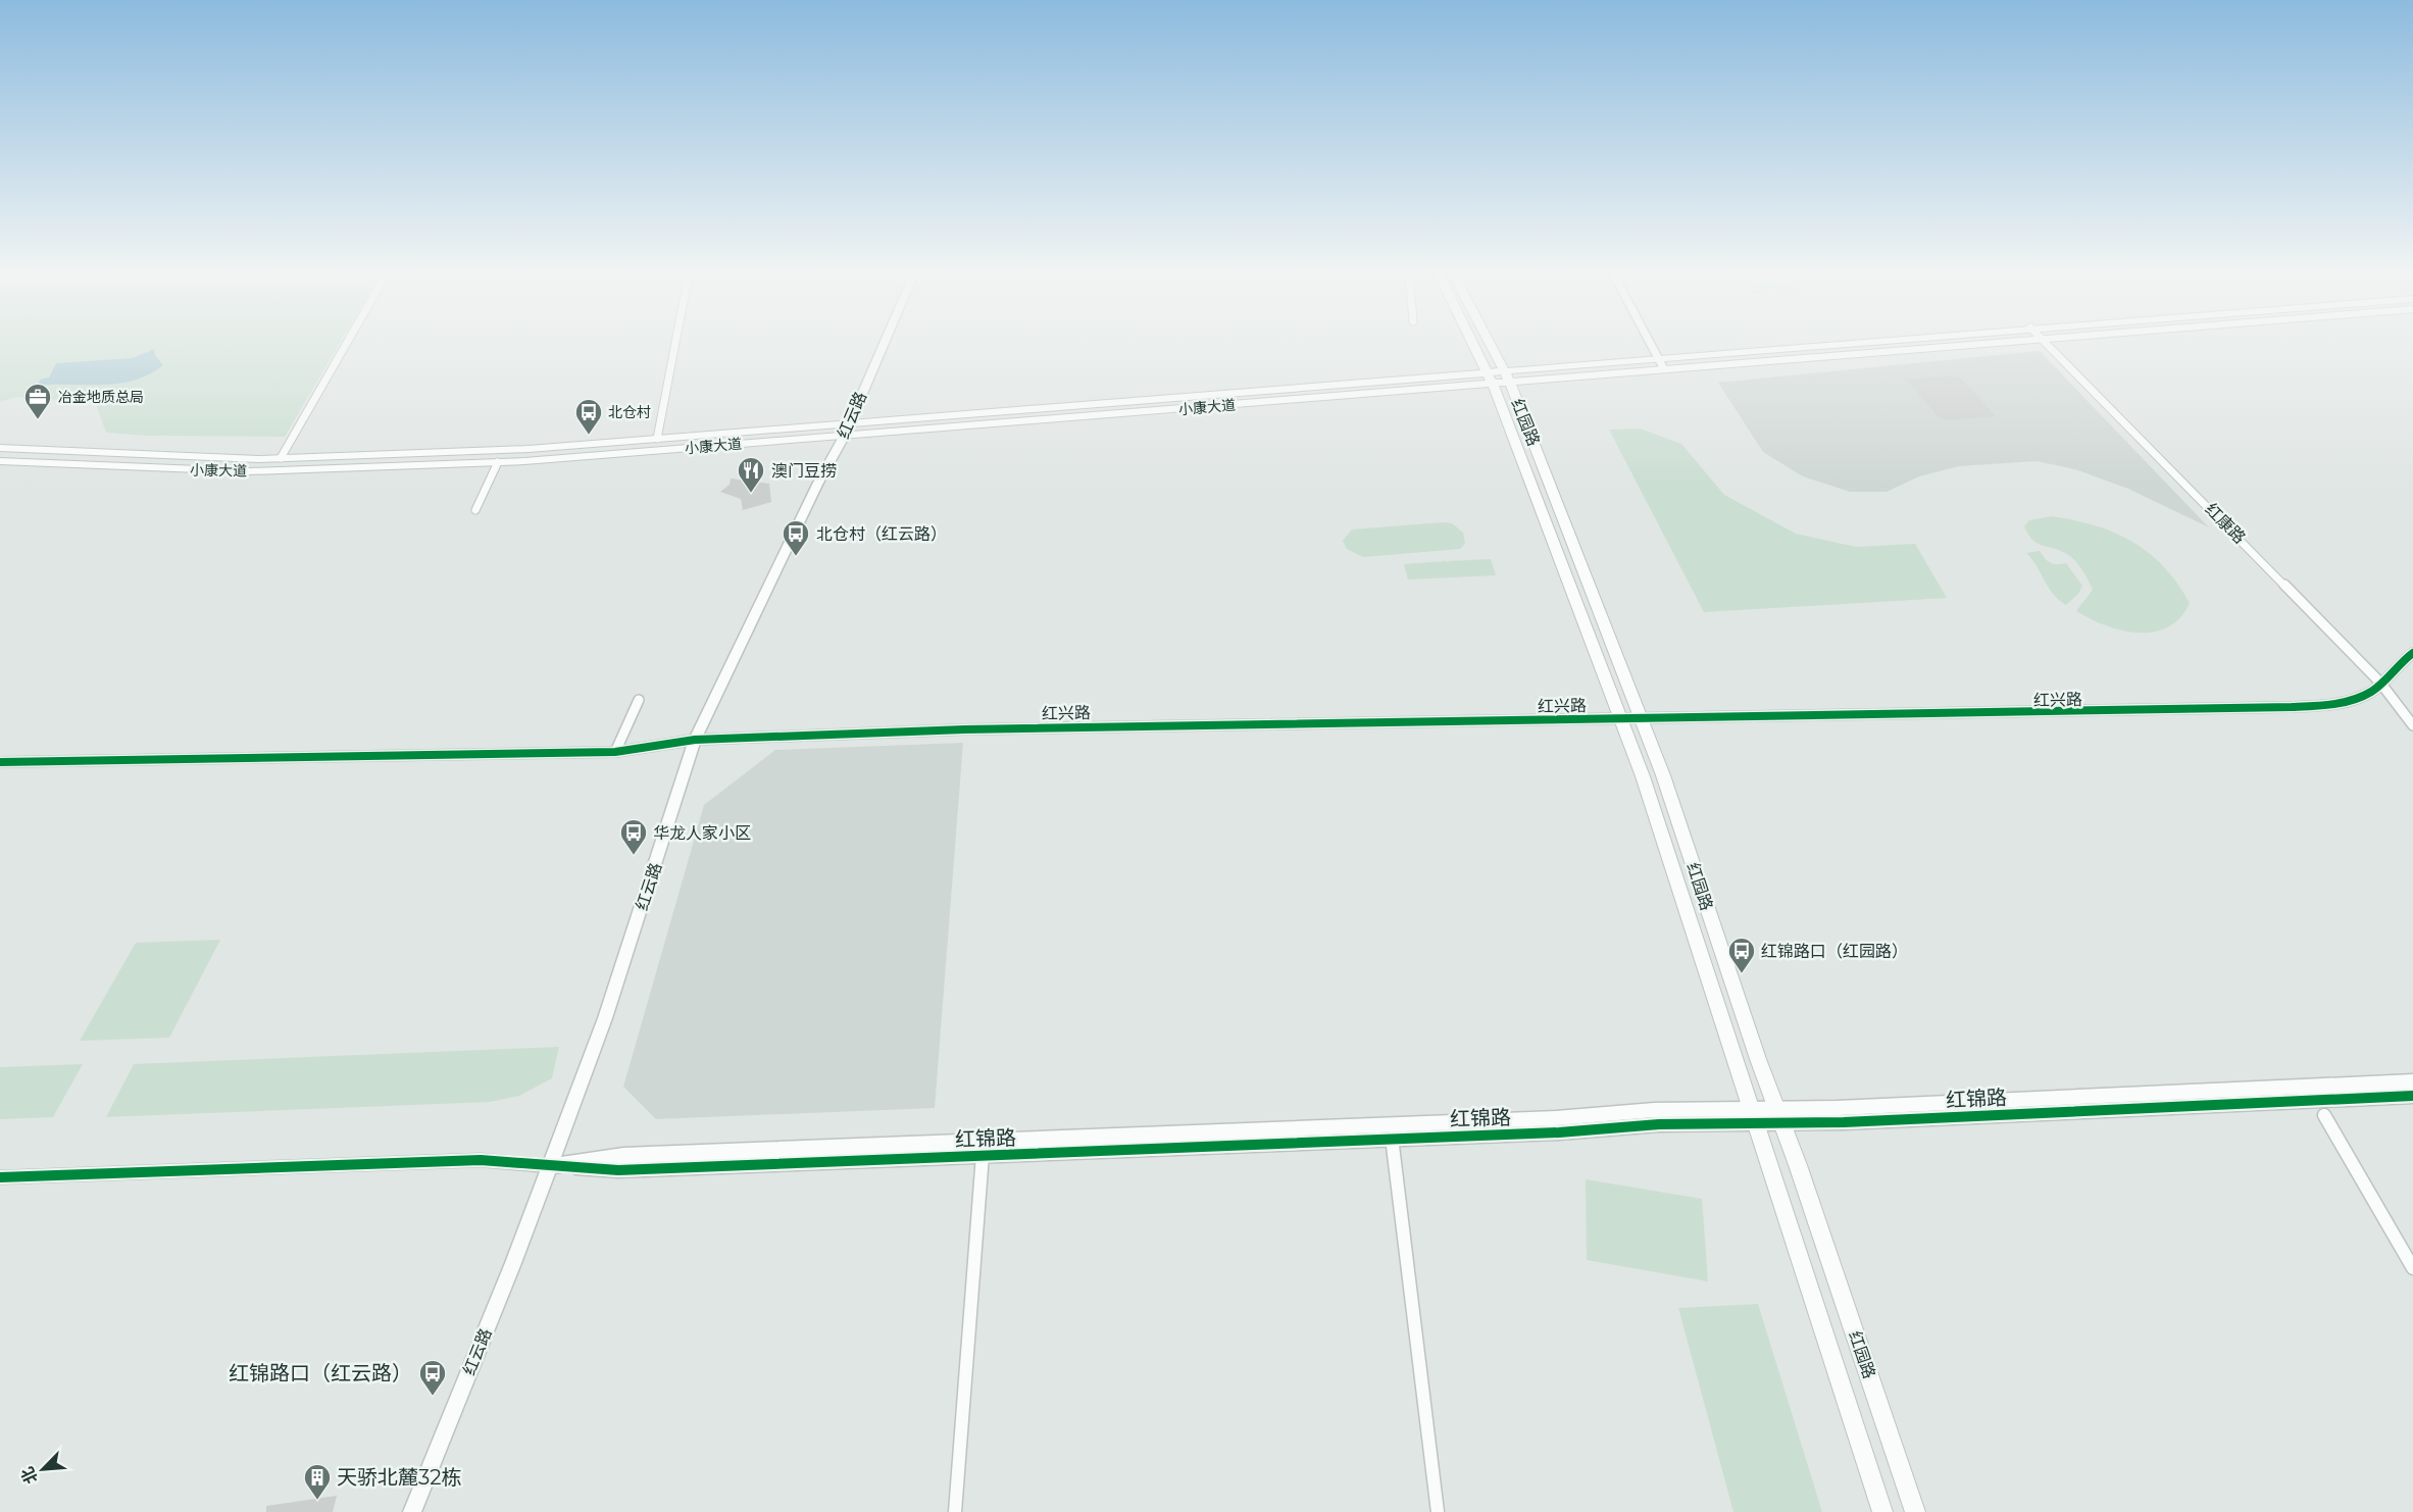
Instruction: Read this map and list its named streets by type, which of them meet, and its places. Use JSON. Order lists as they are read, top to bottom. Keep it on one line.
{"streets":{"main road":["小康大道","红园路"],"street":["红云路","红康路","红兴路","红锦路"]},"crossings":[["小康大道","红云路"],["小康大道","红园路"],["红云路","红兴路"],["红云路","红锦路"],["红园路","红兴路"],["红园路","红锦路"],["红康路","红兴路"]],"places":{"office":["冶金地质总局"],"bus stop":["北仓村","北仓村（红云路）","华龙人家小区","红锦路口（红园路）","红锦路口（红云路）"],"restaurant":["澳门豆捞"],"building":["天骄北麓32栋"]},"north":"bottom left"}
